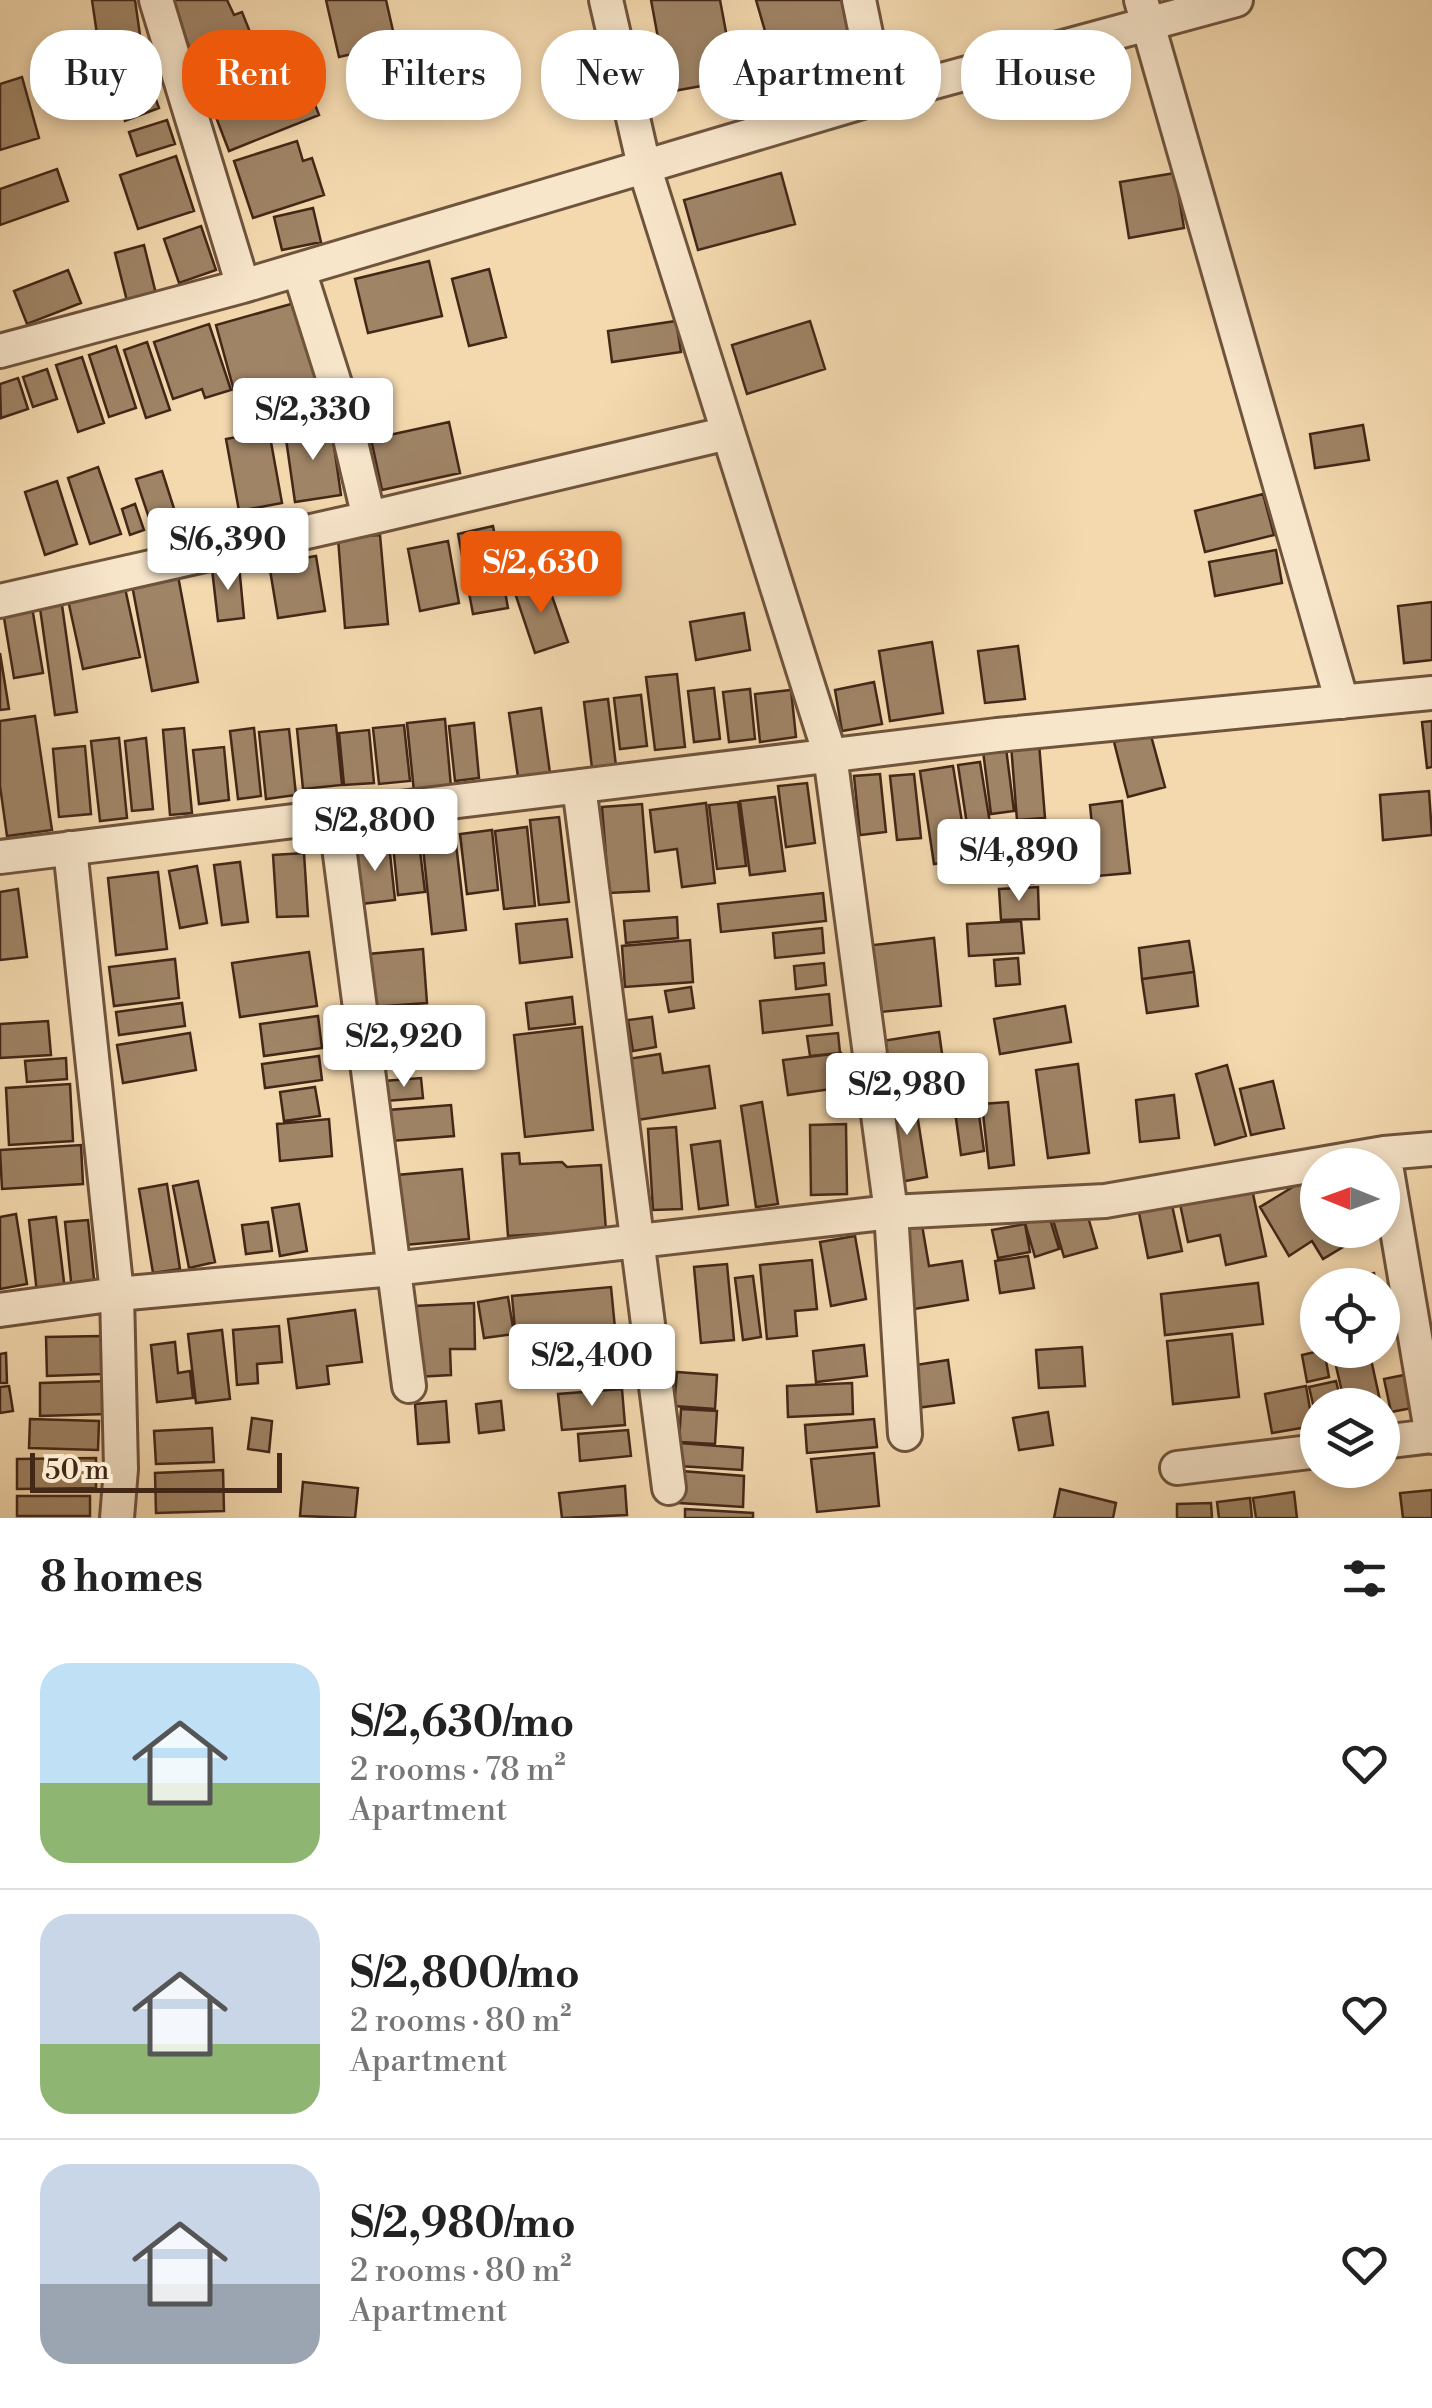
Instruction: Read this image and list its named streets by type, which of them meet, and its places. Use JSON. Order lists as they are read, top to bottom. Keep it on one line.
{"scale_bar":"50 m","north":"left","page":{"chip":["Buy","Rent","Filters","New","Apartment","House"],"price":["S/2,330","S/6,390","S/2,630","S/2,800","S/4,890","S/2,920","S/2,980","S/2,400"],"scale":"50 m","heading":"8 homes","list":[{"name":"S/2,630/mo","note":"2 rooms · 78 m² · Apartment"},{"name":"S/2,800/mo","note":"2 rooms · 80 m² · Apartment"},{"name":"S/2,980/mo","note":"2 rooms · 80 m² · Apartment"}]}}
